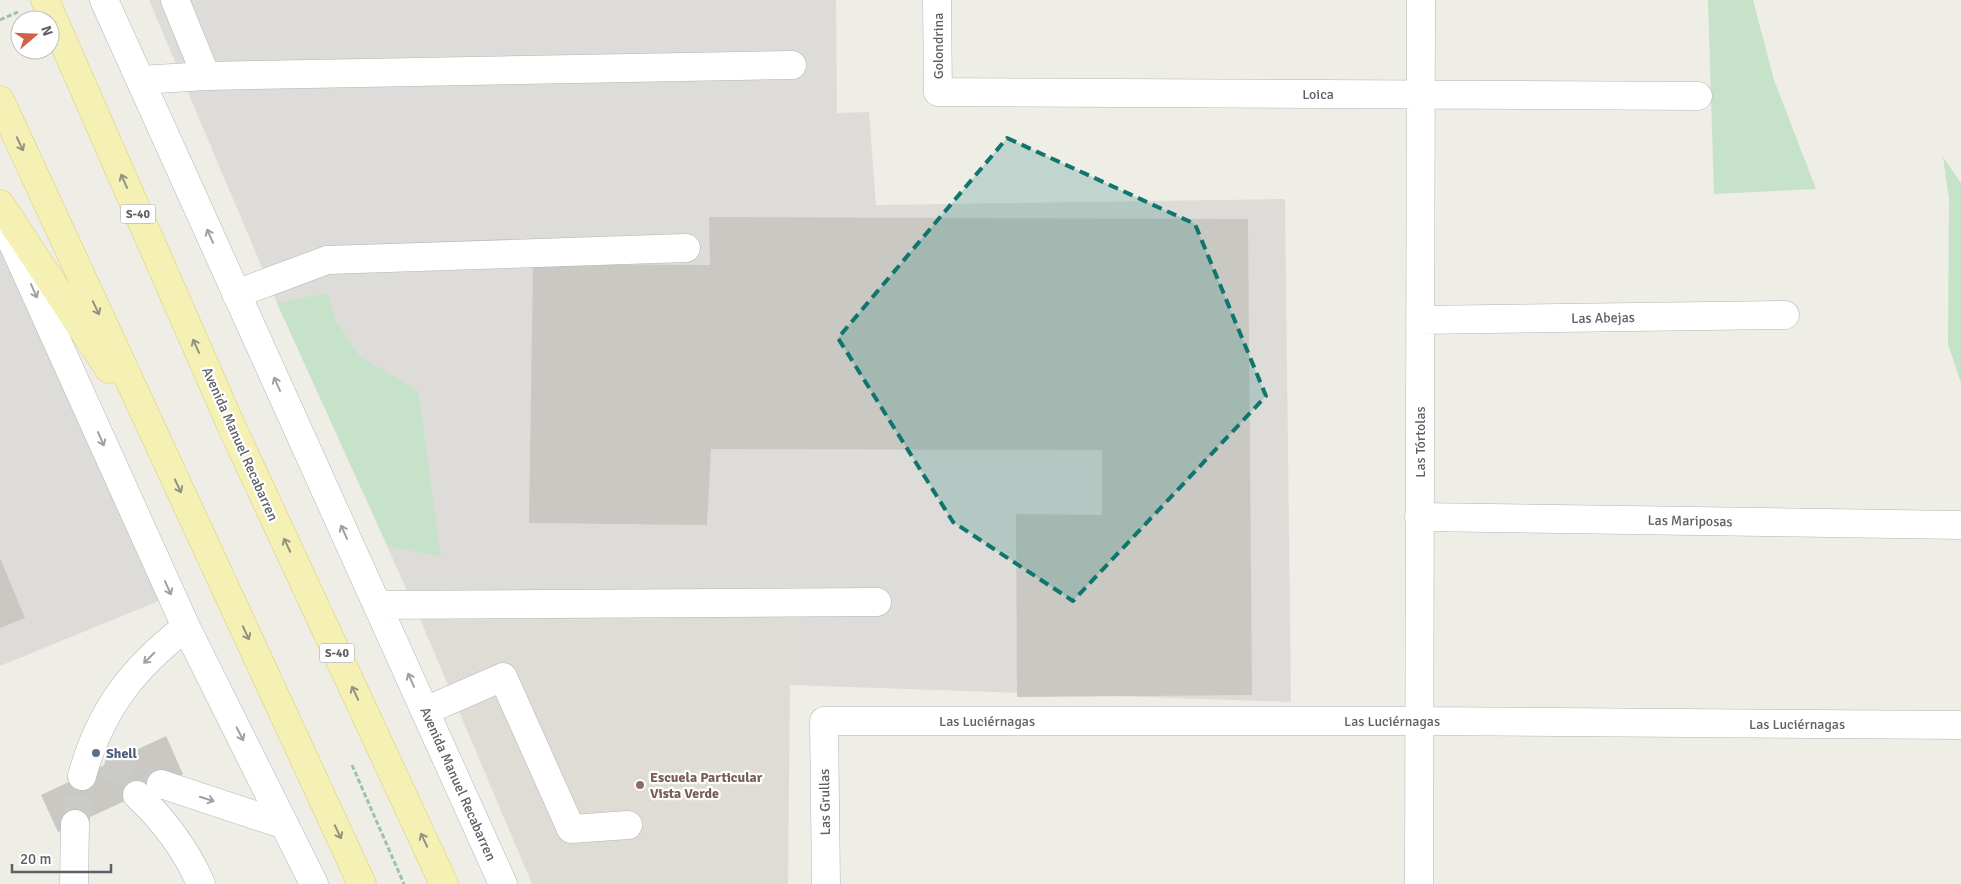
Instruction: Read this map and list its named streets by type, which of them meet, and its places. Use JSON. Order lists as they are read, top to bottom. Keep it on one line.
{"streets":{"main road":["S-40","Avenida Manuel Recabarren"],"street":["Golondrina","Loica","Las Abejas","Las Tórtolas","Las Mariposas","Las Luciérnagas","Las Grullas"]},"crossings":[["Golondrina","Loica"],["Loica","Las Tórtolas"],["Las Abejas","Las Tórtolas"],["Las Tórtolas","Las Mariposas"],["Las Tórtolas","Las Luciérnagas"],["Las Luciérnagas","Las Grullas"]],"places":["Shell","Escuela Particular Vista Verde"],"scale_bar":"20 m","north":"right"}
